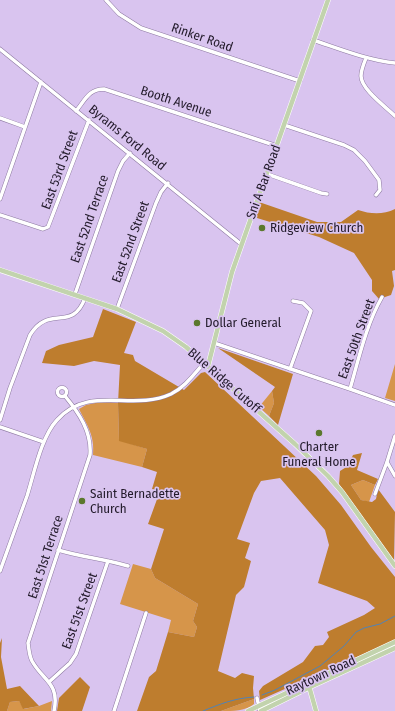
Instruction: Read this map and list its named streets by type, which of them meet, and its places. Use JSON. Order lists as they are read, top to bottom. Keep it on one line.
{"streets":{"main road":["Sni A Bar Road","Blue Ridge Cutoff","Raytown Road"],"street":["Rinker Road","Booth Avenue","Byrams Ford Road","East 53rd Street","East 52nd Terrace","East 52nd Street","East 50th Street","East 51st Terrace","East 51st Street"]},"crossings":[["Rinker Road","Sni A Bar Road"],["Booth Avenue","Byrams Ford Road"],["Booth Avenue","Sni A Bar Road"],["Byrams Ford Road","East 53rd Street"],["Byrams Ford Road","Sni A Bar Road"],["Byrams Ford Road","East 52nd Terrace"],["Byrams Ford Road","East 52nd Street"],["Sni A Bar Road","Blue Ridge Cutoff"],["Sni A Bar Road","East 51st Terrace"],["East 52nd Terrace","Blue Ridge Cutoff"],["East 52nd Street","Blue Ridge Cutoff"],["East 51st Terrace","East 51st Street"]],"places":["Ridgeview Church","Dollar General","Charter Funeral Home","Saint Bernadette Church"]}
